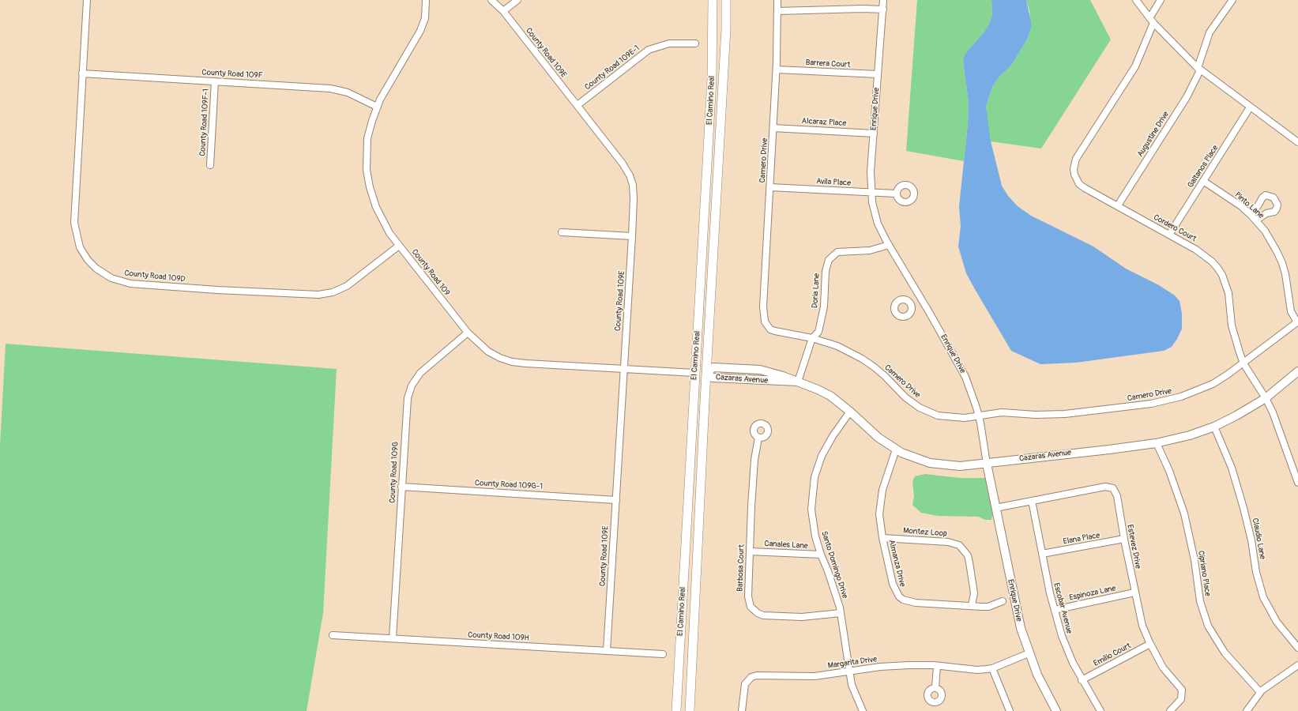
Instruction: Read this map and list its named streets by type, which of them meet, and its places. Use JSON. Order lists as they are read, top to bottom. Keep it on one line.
{"streets":{"main road":["El Camino Real"],"street":["County Road 109E","Barrera Court","County Road 109E-1","County Road 109F","Enrique Drive","County Road 109F-1","Alcaraz Place","Augustine Drive","Camero Drive","Gaitanos Place","Avila Place","Pinto Lane","Cordero Court","County Road 109","County Road 109D","Doria Lane","Cazaras Avenue","County Road 109G","County Road 109G-1","Montez Loop","Elana Place","Claudio Lane","Canales Lane","Estevez Drive","Almanza Drive","Santo Domingo Drive","Barbosa Court","Cipriano Place","Espinoza Lane","Escobar Avenue","County Road 109H","Emilio Court","Margarita Drive"]},"crossings":[["County Road 109E","County Road 109E-1"],["County Road 109E","County Road 109"],["County Road 109E","County Road 109G-1"],["County Road 109E","County Road 109H"],["Barrera Court","Enrique Drive"],["Barrera Court","Camero Drive"],["County Road 109F","County Road 109F-1"],["County Road 109F","County Road 109"],["County Road 109F","County Road 109D"],["El Camino Real","County Road 109"],["El Camino Real","Cazaras Avenue"],["Enrique Drive","Alcaraz Place"],["Enrique Drive","Camero Drive"],["Enrique Drive","Avila Place"],["Enrique Drive","Doria Lane"],["Enrique Drive","Cazaras Avenue"],["Enrique Drive","Estevez Drive"],["Enrique Drive","Margarita Drive"],["Alcaraz Place","Camero Drive"],["Augustine Drive","Cordero Court"],["Camero Drive","Avila Place"],["Camero Drive","Pinto Lane"],["Camero Drive","Cordero Court"],["Camero Drive","Doria Lane"],["Gaitanos Place","Pinto Lane"],["Gaitanos Place","Cordero Court"],["Cordero Court","Cazaras Avenue"],["County Road 109","County Road 109D"],["County Road 109","County Road 109G"],["Doria Lane","Cazaras Avenue"],["Cazaras Avenue","Claudio Lane"],["Cazaras Avenue","Almanza Drive"],["Cazaras Avenue","Santo Domingo Drive"],["Cazaras Avenue","Cipriano Place"],["County Road 109G","County Road 109G-1"],["County Road 109G","County Road 109H"],["Montez Loop","Almanza Drive"],["Elana Place","Estevez Drive"],["Elana Place","Escobar Avenue"],["Canales Lane","Santo Domingo Drive"],["Canales Lane","Barbosa Court"],["Estevez Drive","Espinoza Lane"],["Estevez Drive","Escobar Avenue"],["Estevez Drive","Emilio Court"],["Santo Domingo Drive","Barbosa Court"],["Santo Domingo Drive","Margarita Drive"],["Espinoza Lane","Escobar Avenue"],["Escobar Avenue","Emilio Court"]]}
